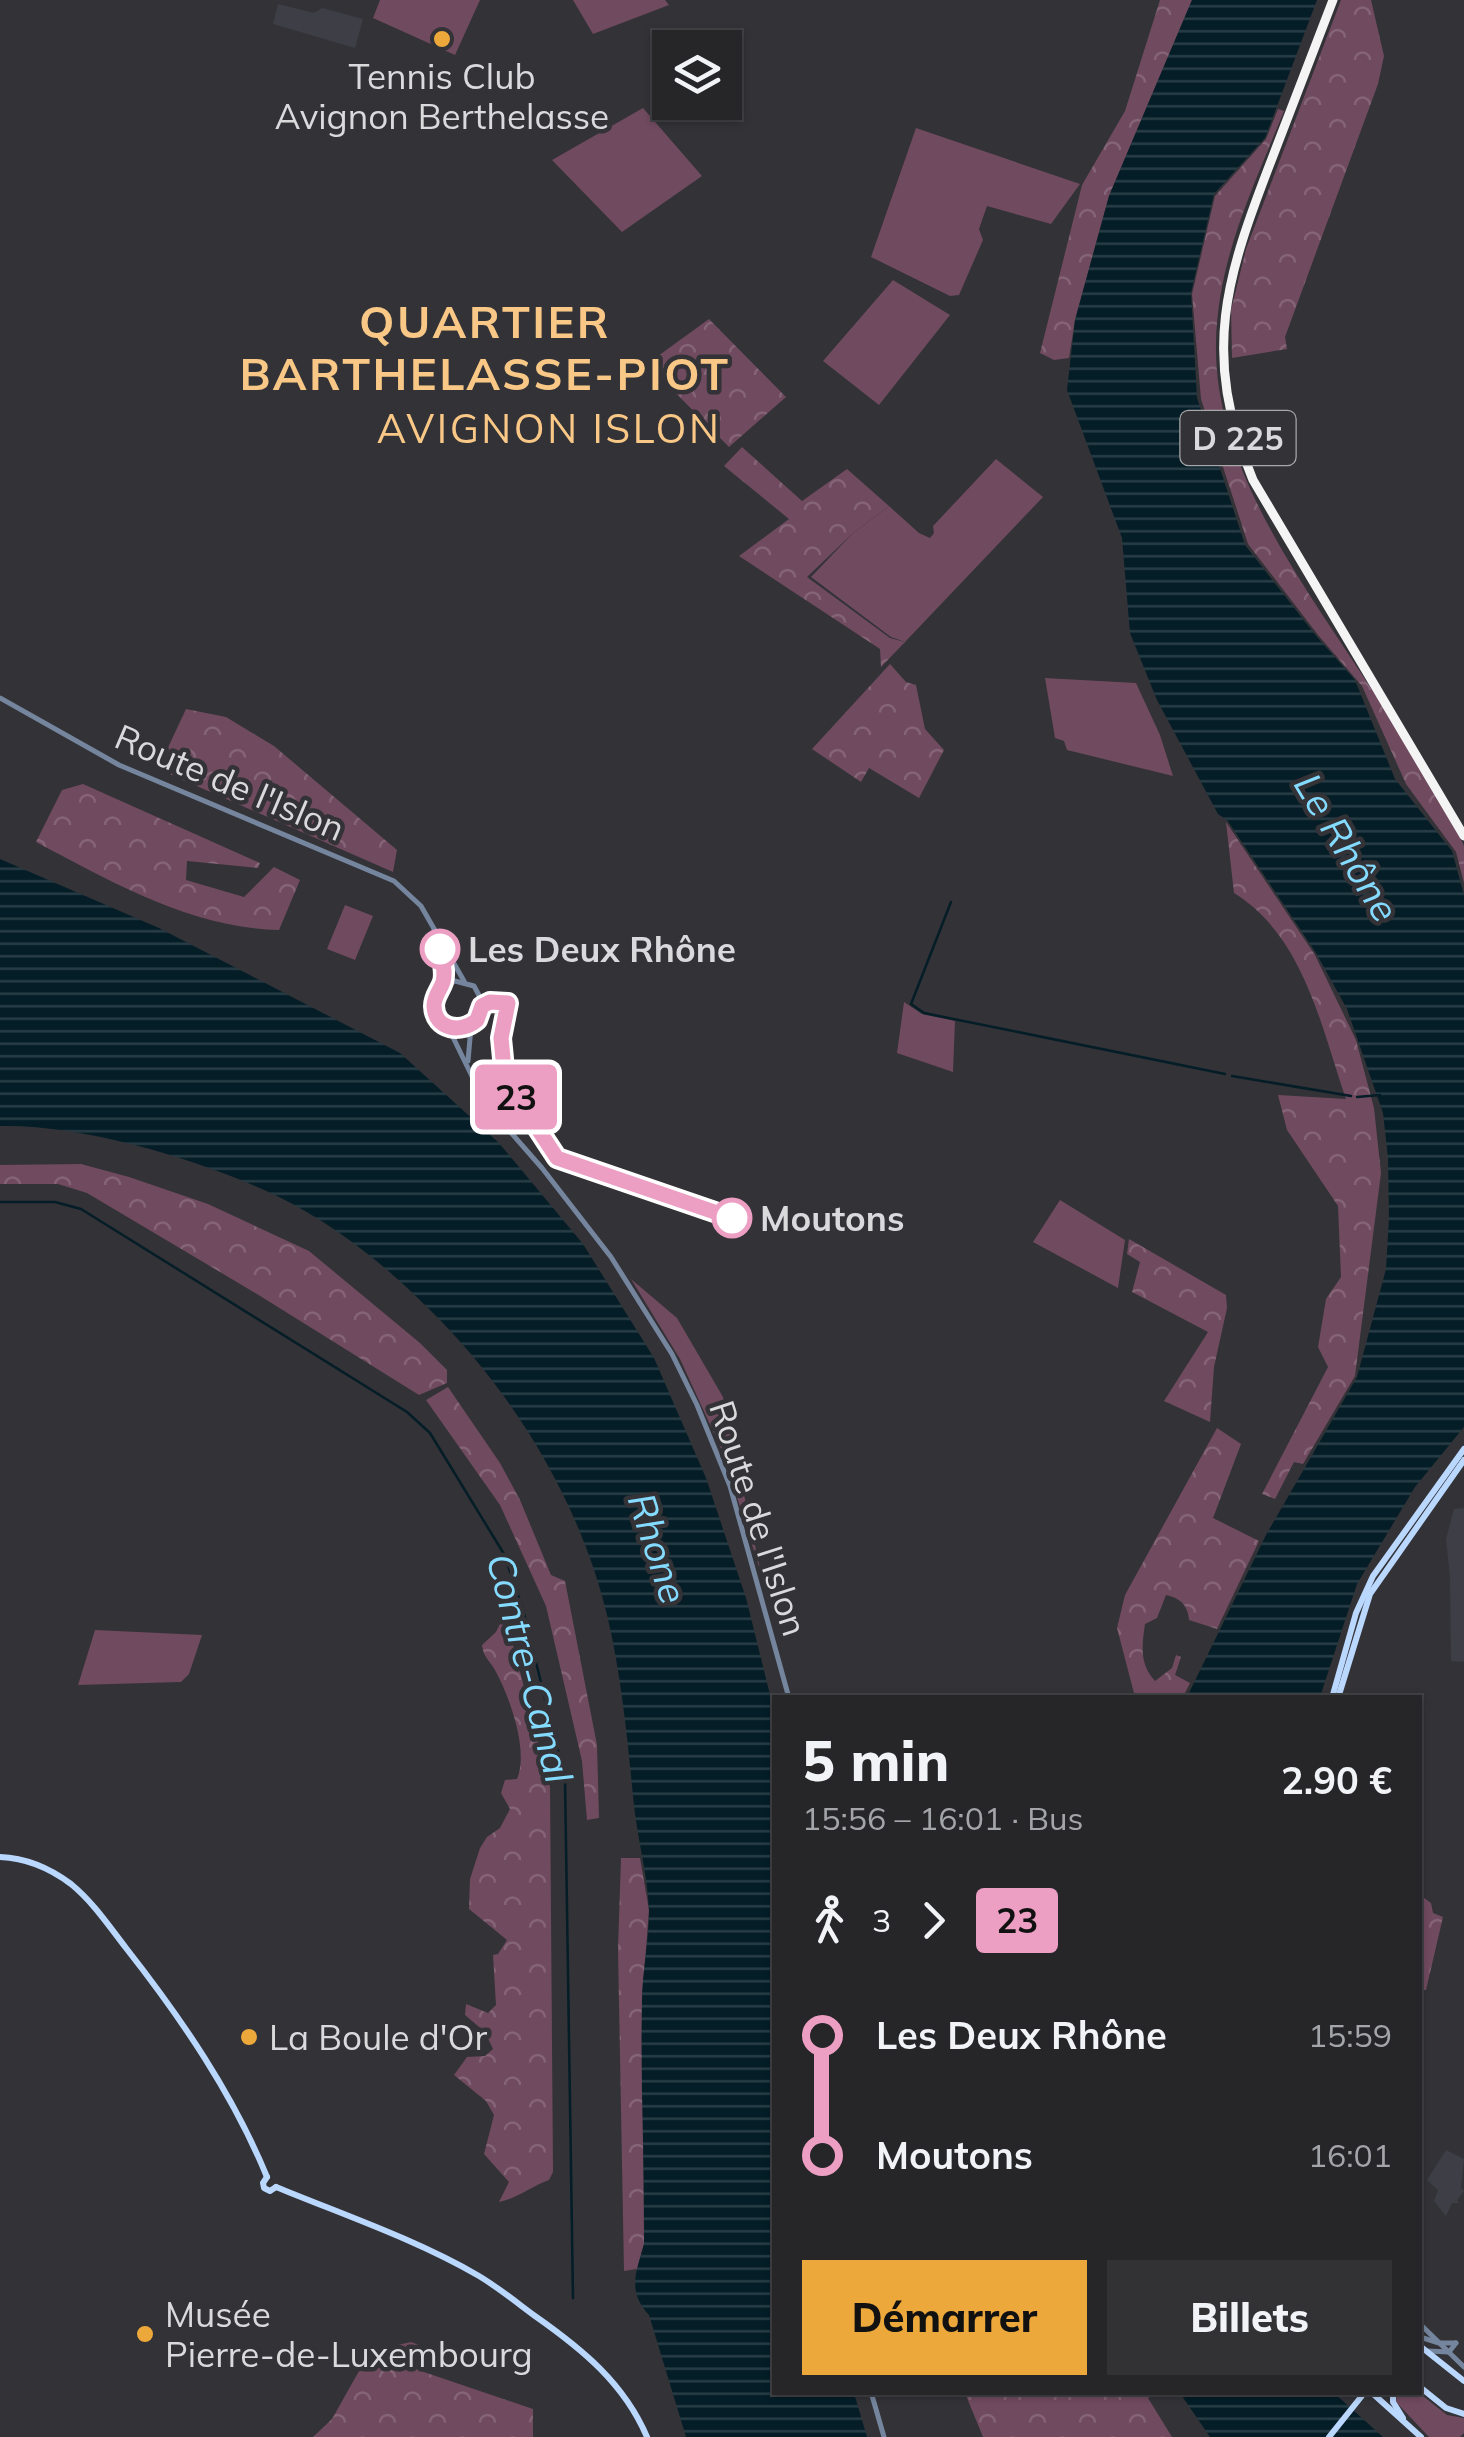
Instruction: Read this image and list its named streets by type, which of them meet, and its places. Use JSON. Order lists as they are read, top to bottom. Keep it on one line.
{"streets":{"highway":["D 225"],"street":["Route de l'Islon"]},"districts":["QUARTIER BARTHELASSE-PIOT","AVIGNON ISLON"],"water":["Le Rhône","Rhone","Contre-Canal"],"places":["Tennis Club Avignon Berthelasse","Les Deux Rhône","Moutons","La Boule d'Or","Musée Pierre-de-Luxembourg"],"lines":["bus line 23"],"page":{"on_map":"23","heading":["5 min","15:56 – 16:01 · Bus","2.90 €"],"legs":["3","23"],"list":[{"name":"Les Deux Rhône","value":"15:59"},{"name":"Moutons","value":"16:01"}],"buttons":["Démarrer","Billets"]}}
